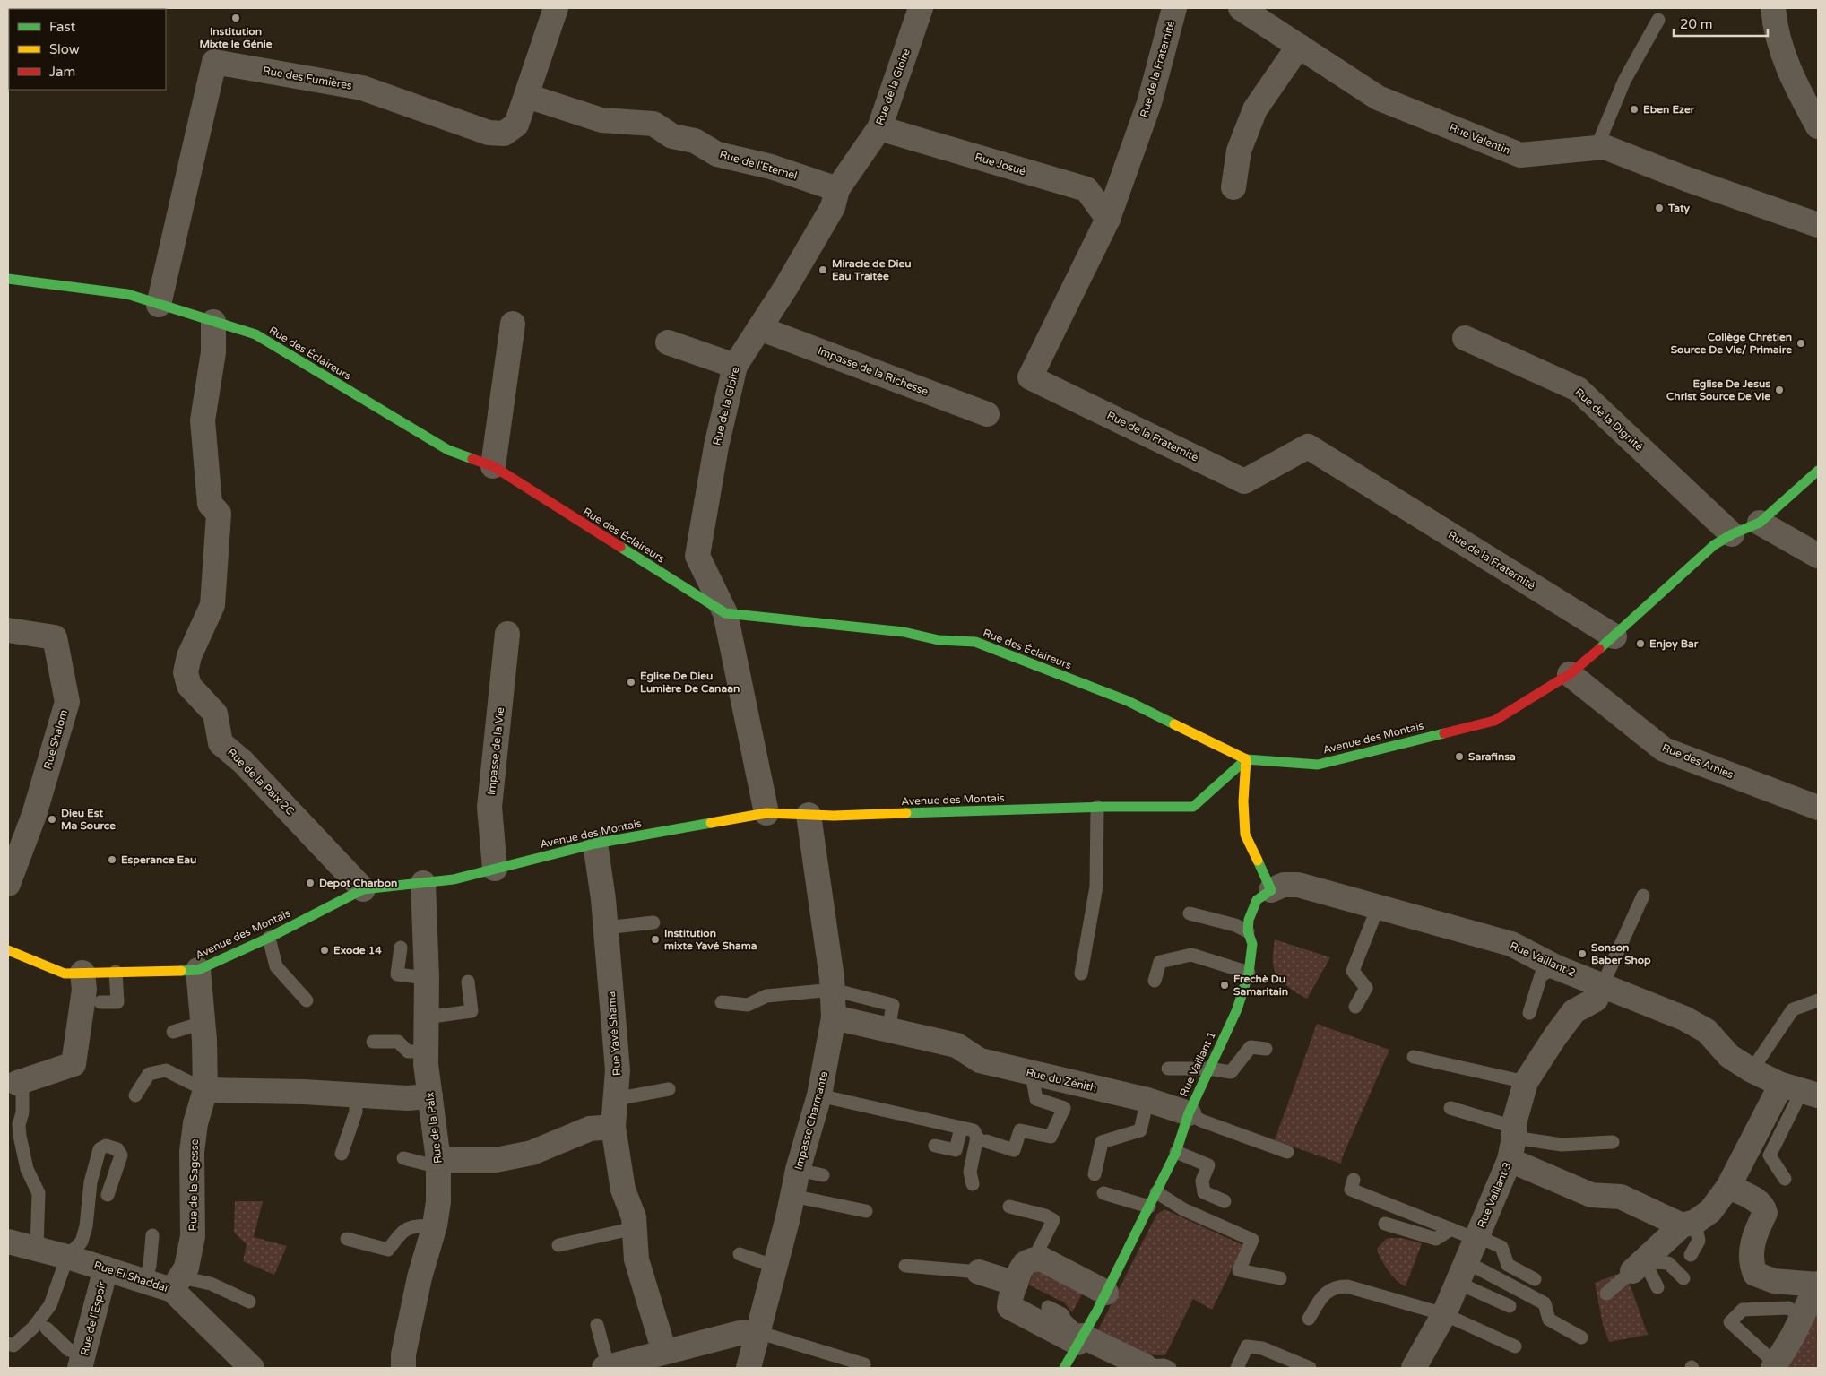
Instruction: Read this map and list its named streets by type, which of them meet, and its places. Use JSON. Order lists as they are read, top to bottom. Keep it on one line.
{"streets":{"street":["Rue de la Fraternité","Rue des Fumières","Rue de la Gloire","Rue Valentin","Rue Josué","Rue de l'Eternel","Rue des Éclaireurs","Impasse de la Richesse","Rue de la Dignité","Avenue des Montais","Rue Shalom","Impasse de la Vie","Rue des Amies","Rue de la Paix 2C","Rue Vaillant 2","Rue Yavé Shama","Rue Vaillant 1","Rue du Zénith","Impasse Charmante","Rue de la Paix","Rue de la Sagesse","Rue Vaillant 3","Rue El Shaddaï","Rue de l'Espoir"]},"crossings":[["Rue de la Fraternité","Rue Josué"],["Rue de la Fraternité","Avenue des Montais"],["Rue des Fumières","Rue de l'Eternel"],["Rue des Fumières","Rue des Éclaireurs"],["Rue de la Gloire","Rue Josué"],["Rue de la Gloire","Rue de l'Eternel"],["Rue de la Gloire","Rue des Éclaireurs"],["Rue de la Gloire","Impasse de la Richesse"],["Rue de la Gloire","Avenue des Montais"],["Rue des Éclaireurs","Avenue des Montais"],["Rue des Éclaireurs","Rue de la Paix 2C"],["Rue de la Dignité","Avenue des Montais"],["Avenue des Montais","Impasse de la Vie"],["Avenue des Montais","Rue des Amies"],["Avenue des Montais","Rue de la Paix 2C"],["Avenue des Montais","Rue Yavé Shama"],["Avenue des Montais","Impasse Charmante"],["Avenue des Montais","Rue de la Paix"],["Avenue des Montais","Rue de la Sagesse"],["Rue Vaillant 2","Rue Vaillant 1"],["Rue Vaillant 2","Rue Vaillant 3"],["Rue Vaillant 1","Rue du Zénith"],["Rue du Zénith","Impasse Charmante"],["Rue de la Sagesse","Rue El Shaddaï"],["Rue El Shaddaï","Rue de l'Espoir"]],"places":["Institution Mixte le Génie","Eben Ezer","Taty","Miracle de Dieu Eau Traitée","Collège Chrétien Source De Vie/ Primaire","Eglise De Jesus Christ Source De Vie","Enjoy Bar","Eglise De Dieu Lumière De Canaan","Sarafinsa","Dieu Est Ma Source","Esperance Eau","Depot Charbon","Institution mixte Yavé Shama","Exode 14","Sonson Baber Shop","Frechè Du Samaritain"],"legend":["Fast","Slow","Jam"],"scale_bar":"20 m"}
